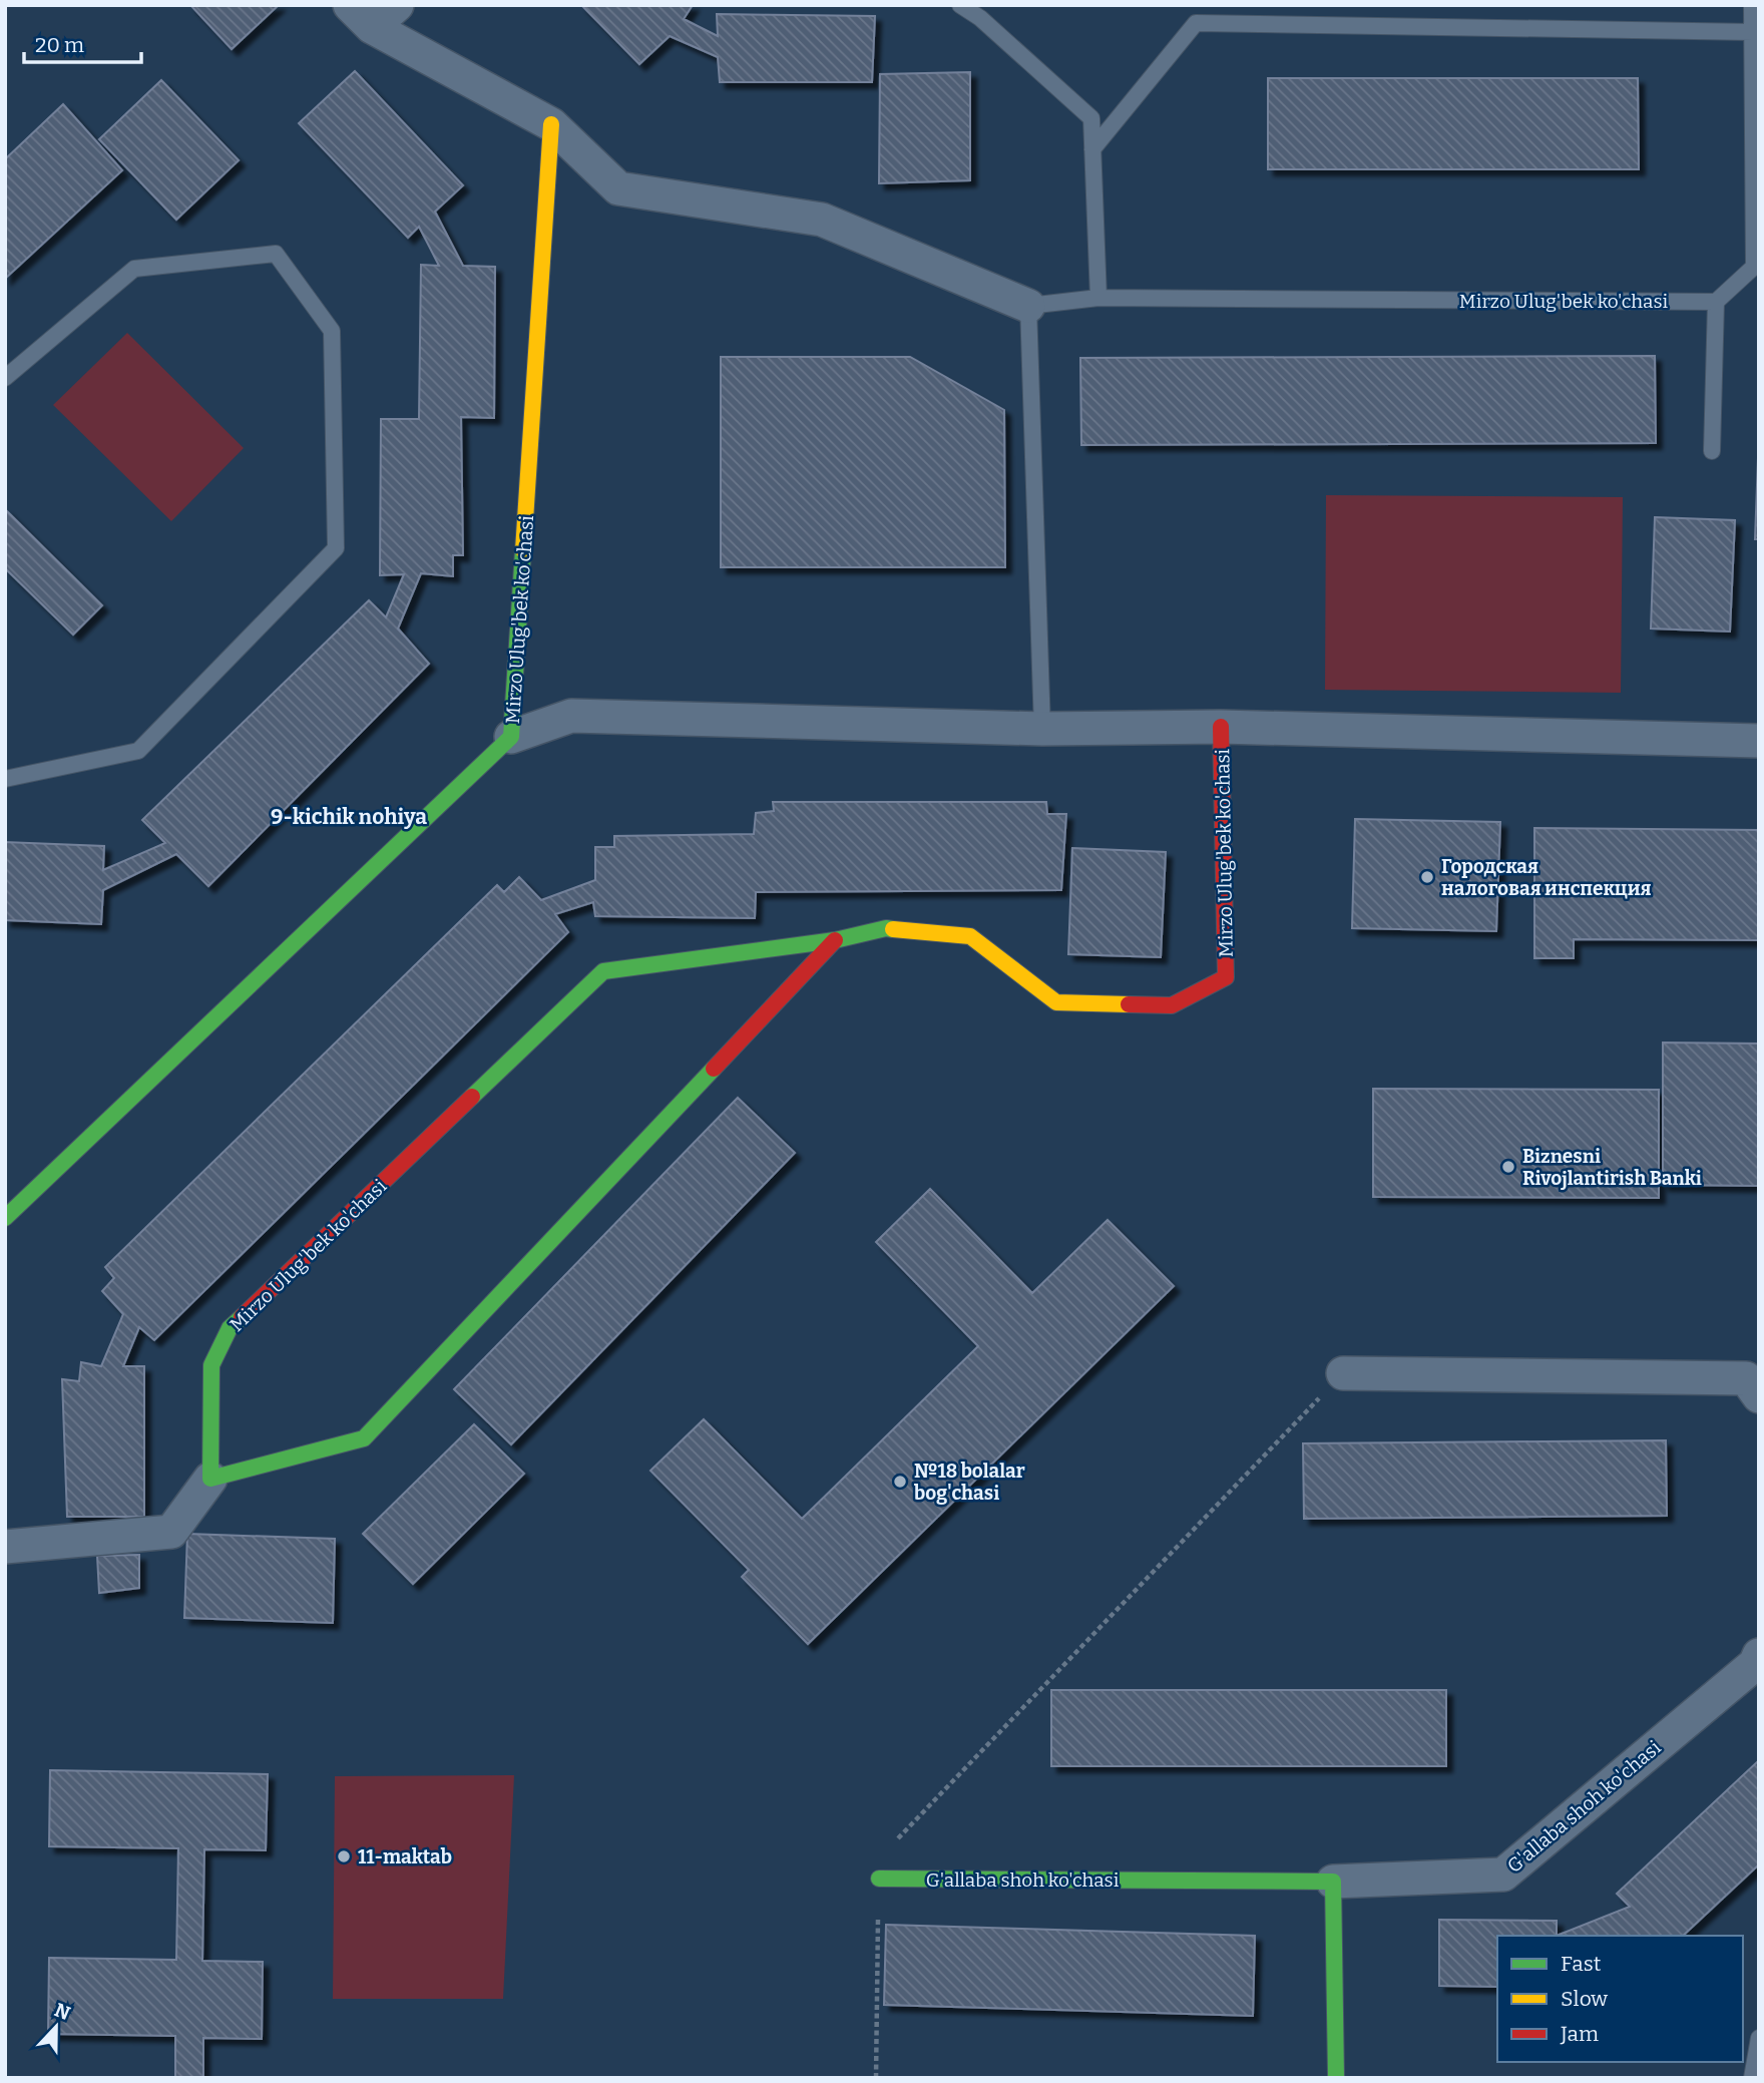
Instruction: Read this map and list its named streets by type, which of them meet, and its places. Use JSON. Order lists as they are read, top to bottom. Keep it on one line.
{"streets":{"street":["Mirzo Ulug'bek ko'chasi","G'allaba shoh ko'chasi"]},"districts":["9-kichik nohiya"],"places":["Городская налоговая инспекция","Biznesni Rivojlantirish Banki","№18 bolalar bog'chasi","11-maktab"],"legend":["Fast","Slow","Jam"],"scale_bar":"20 m","north":"top"}
